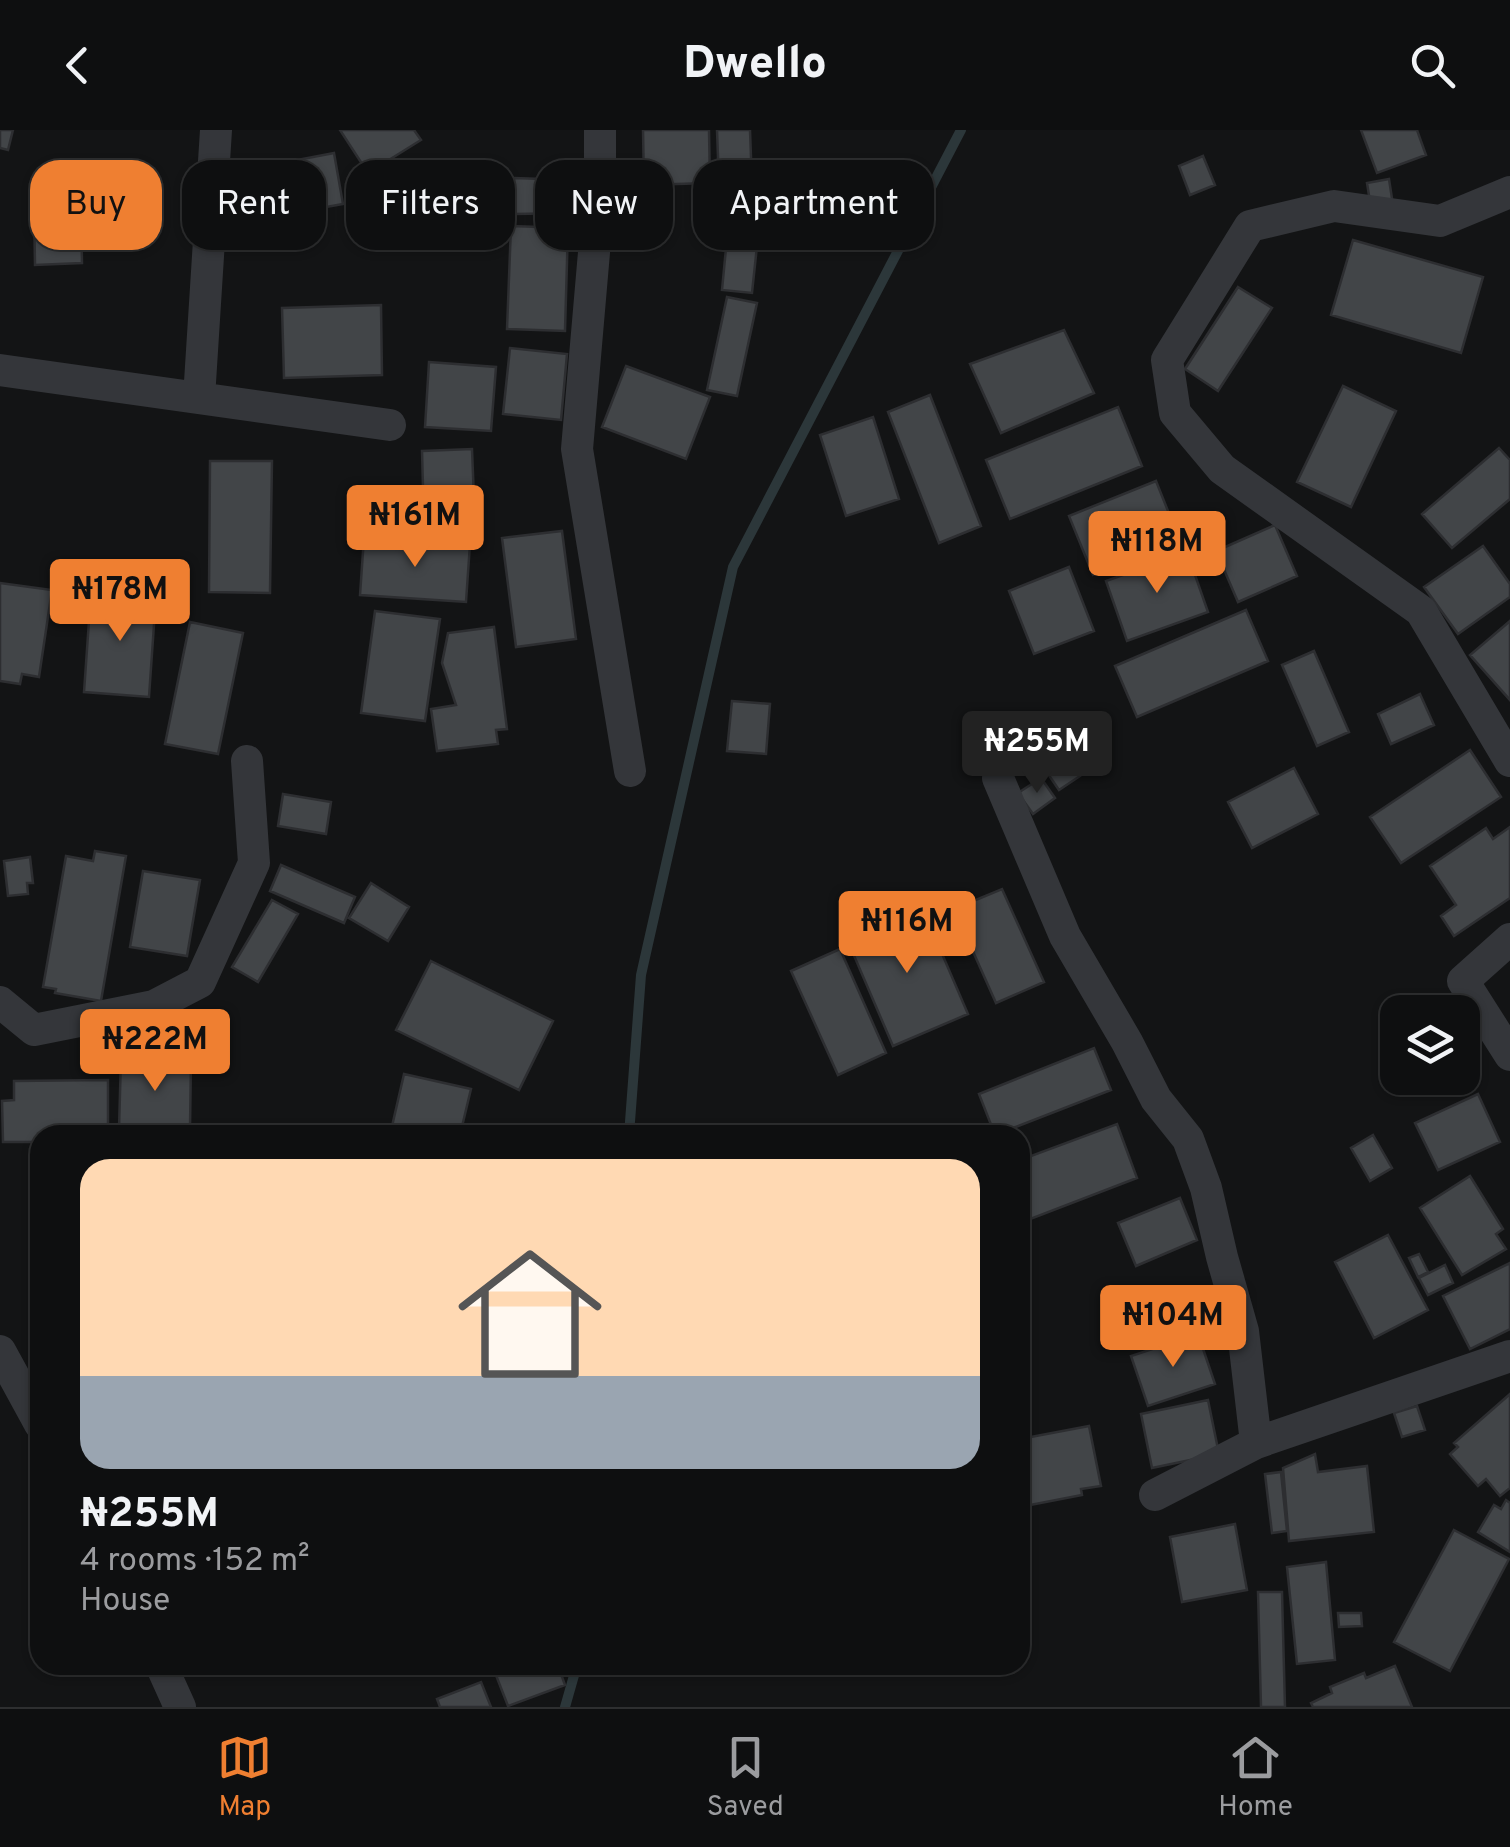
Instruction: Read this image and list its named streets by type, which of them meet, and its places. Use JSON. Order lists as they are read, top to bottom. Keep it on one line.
{"page":{"header":"Dwello","chip":["Buy","Rent","Filters","New","Apartment"],"price":["₦161M","₦118M","₦178M","₦255M","₦116M","₦222M","₦104M"],"list":[{"name":"₦255M","note":"4 rooms · 152 m² · House"}],"tabs":["Map","Saved","Home"]}}
